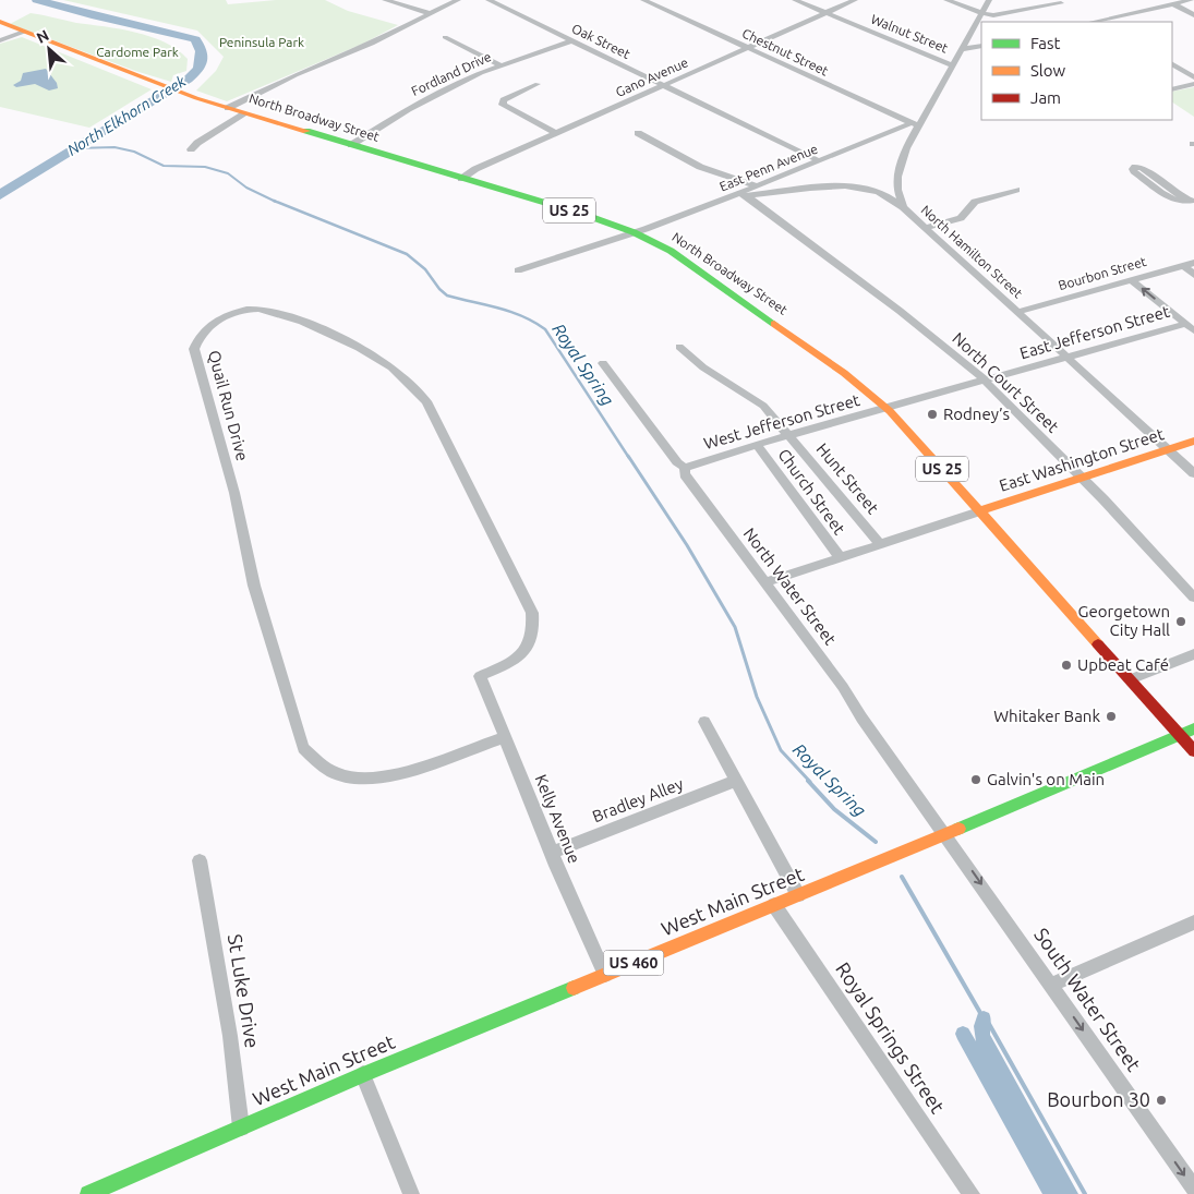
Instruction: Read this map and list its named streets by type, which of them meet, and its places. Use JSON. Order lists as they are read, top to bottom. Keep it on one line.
{"streets":{"main road":["North Broadway Street","US 25","East Washington Street","West Main Street","US 460"],"street":["Walnut Street","Oak Street","Chestnut Street","Fordland Drive","Gano Avenue","East Penn Avenue","North Hamilton Street","Bourbon Street","East Jefferson Street","North Court Street","Quail Run Drive","West Jefferson Street","Hunt Street","Church Street","North Water Street","Bradley Alley","Kelly Avenue","St Luke Drive","South Water Street","Royal Springs Street"]},"crossings":[["Walnut Street","Gano Avenue"],["Walnut Street","North Hamilton Street"],["Oak Street","Fordland Drive"],["Oak Street","Gano Avenue"],["Oak Street","East Penn Avenue"],["Chestnut Street","Gano Avenue"],["Chestnut Street","East Penn Avenue"],["Chestnut Street","North Hamilton Street"],["Fordland Drive","North Broadway Street"],["Gano Avenue","North Broadway Street"],["North Broadway Street","East Penn Avenue"],["North Broadway Street","US 25"],["North Broadway Street","East Jefferson Street"],["North Broadway Street","West Jefferson Street"],["North Broadway Street","East Washington Street"],["East Penn Avenue","North Hamilton Street"],["US 25","East Washington Street"],["US 25","West Main Street"],["US 25","US 460"],["North Hamilton Street","Bourbon Street"],["North Hamilton Street","East Jefferson Street"],["North Hamilton Street","East Washington Street"],["East Jefferson Street","North Court Street"],["East Jefferson Street","West Jefferson Street"],["North Court Street","East Washington Street"],["Quail Run Drive","Kelly Avenue"],["West Jefferson Street","Hunt Street"],["West Jefferson Street","Church Street"],["West Jefferson Street","North Water Street"],["North Water Street","West Main Street"],["North Water Street","South Water Street"],["Bradley Alley","Kelly Avenue"],["Kelly Avenue","West Main Street"],["West Main Street","US 460"],["West Main Street","St Luke Drive"],["West Main Street","South Water Street"],["West Main Street","Royal Springs Street"]],"one_way":["South Water Street"],"water":["North Elkhorn Creek","Royal Spring"],"parks":["Peninsula Park","Cardome Park"],"places":["Rodney’s","Georgetown City Hall","Upbeat Café","Whitaker Bank","Galvin's on Main","Bourbon 30"],"legend":["Fast","Slow","Jam"],"north":"top left"}
